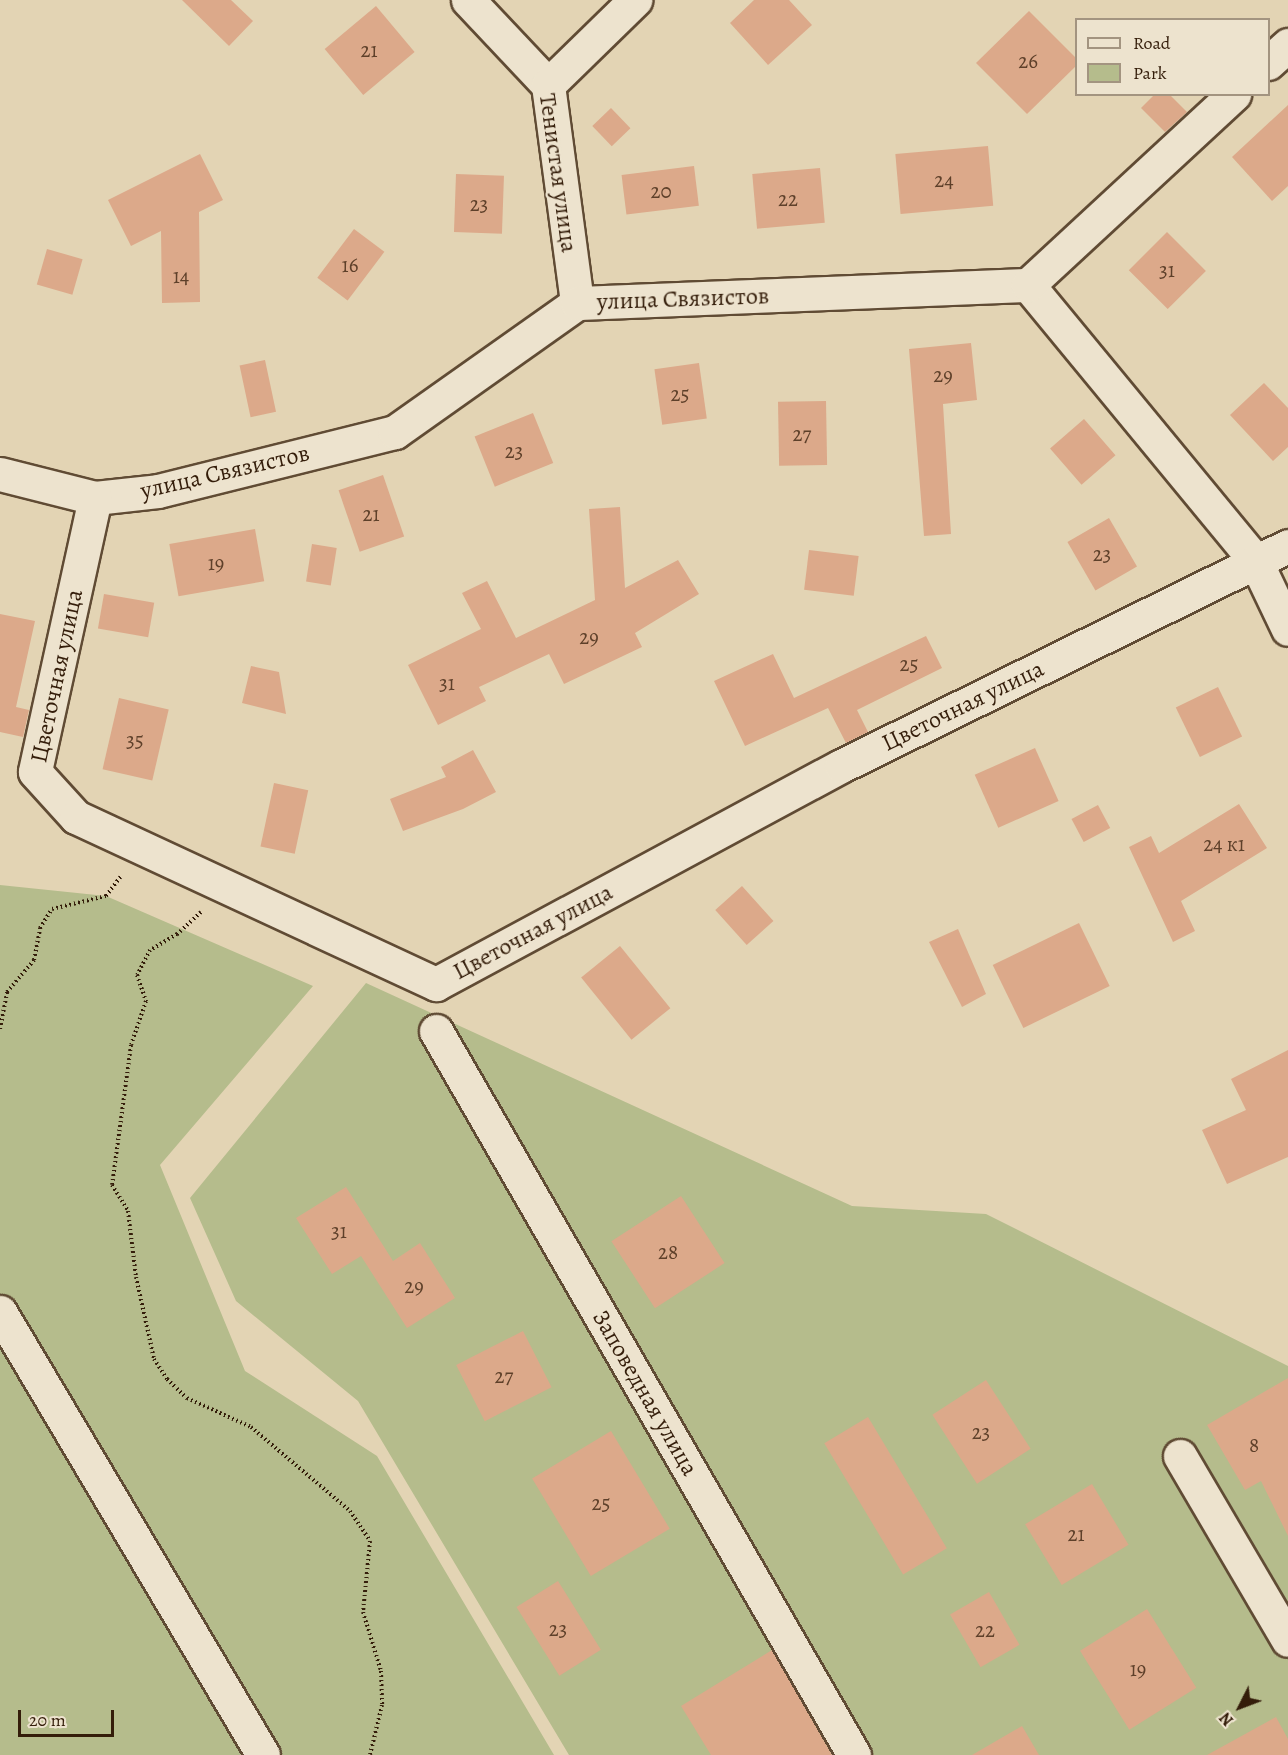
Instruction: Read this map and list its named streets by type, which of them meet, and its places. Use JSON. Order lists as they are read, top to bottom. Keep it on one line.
{"streets":{"street":["Тенистая улица","улица Связистов","Цветочная улица","Заповедная улица"]},"crossings":[["Тенистая улица","улица Связистов"],["улица Связистов","Цветочная улица"]],"house_numbers":["21","26","24","20","22","23","16","31","14","29","25","27","23","21","23","19","29","25","31","35","24 к1","31","28","29","27","23","8","25","21","23","22","19"],"legend":["Road","Park"],"scale_bar":"20 m","north":"bottom left"}
